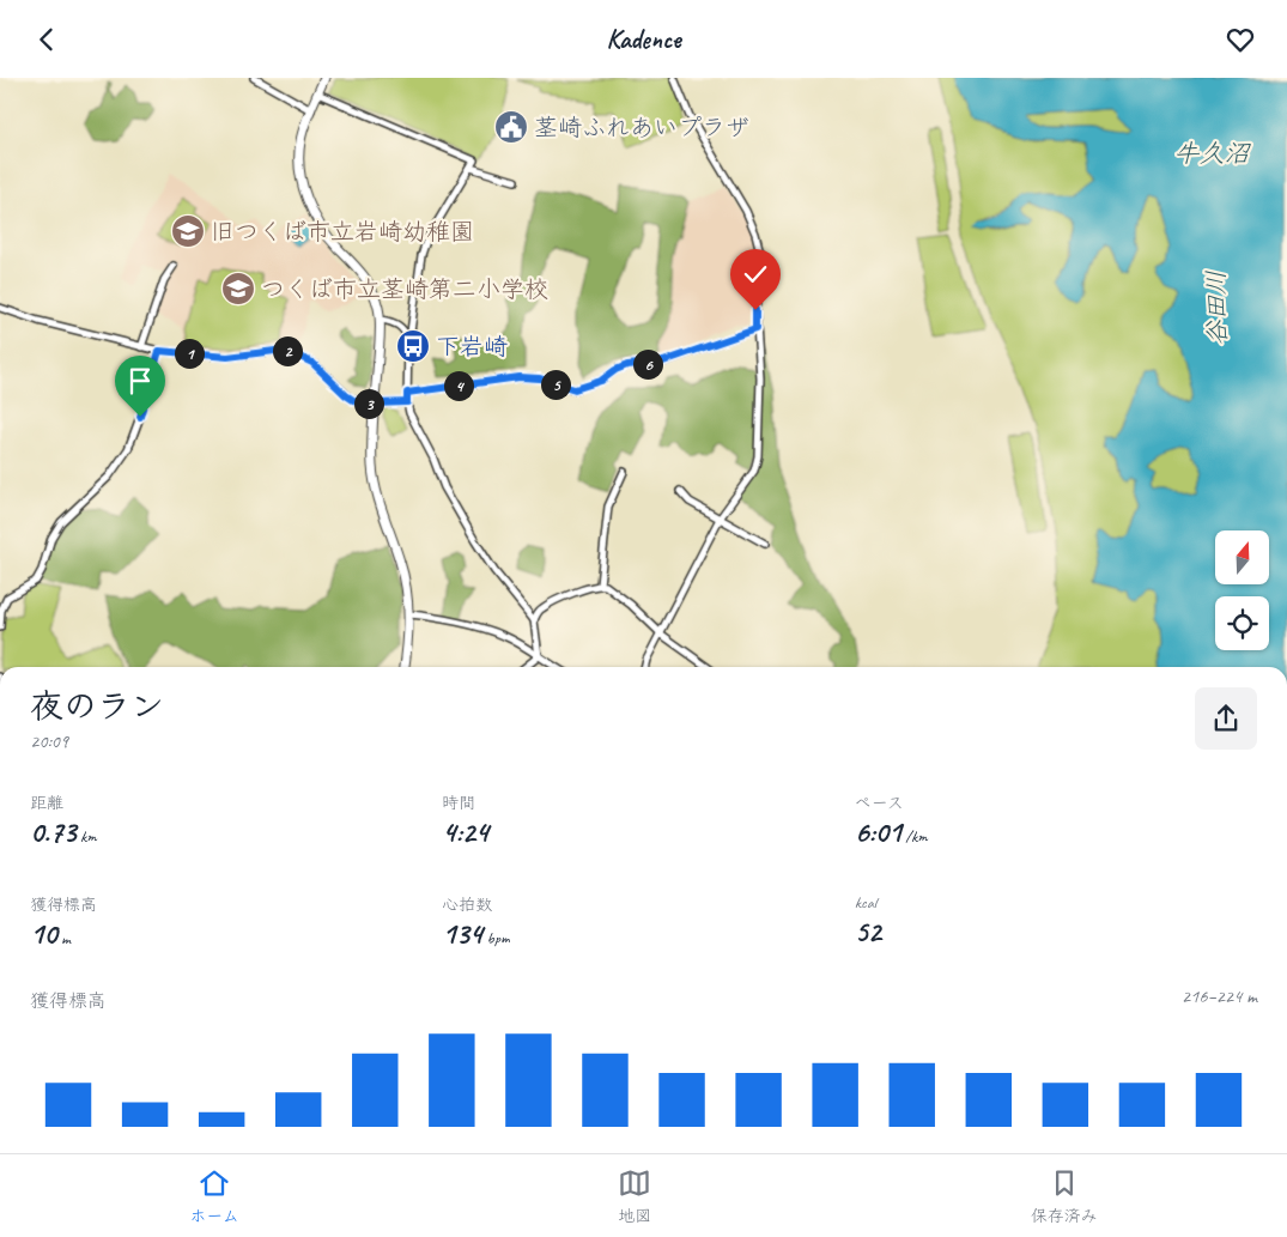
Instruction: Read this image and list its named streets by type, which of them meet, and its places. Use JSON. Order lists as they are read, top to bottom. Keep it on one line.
{"water":["牛久沼","谷田川"],"places":{"public building":["茎崎ふれあいプラザ"],"school or university":["旧つくば市立岩崎幼稚園","つくば市立茎崎第二小学校"],"bus stop":["下岩崎"]},"north":"top","page":{"header":"Kadence","pins":["2","1","6","5","4","3"],"heading":["夜のラン","20:09"],"stats":[["距離","0.73 km"],["時間","4:24"],["ペース","6:01 /km"],["獲得標高","10 m"],["心拍数","134 bpm"],["kcal","52"]],"chart":["獲得標高","216–224 m"],"tabs":["ホーム","地図","保存済み"]}}
